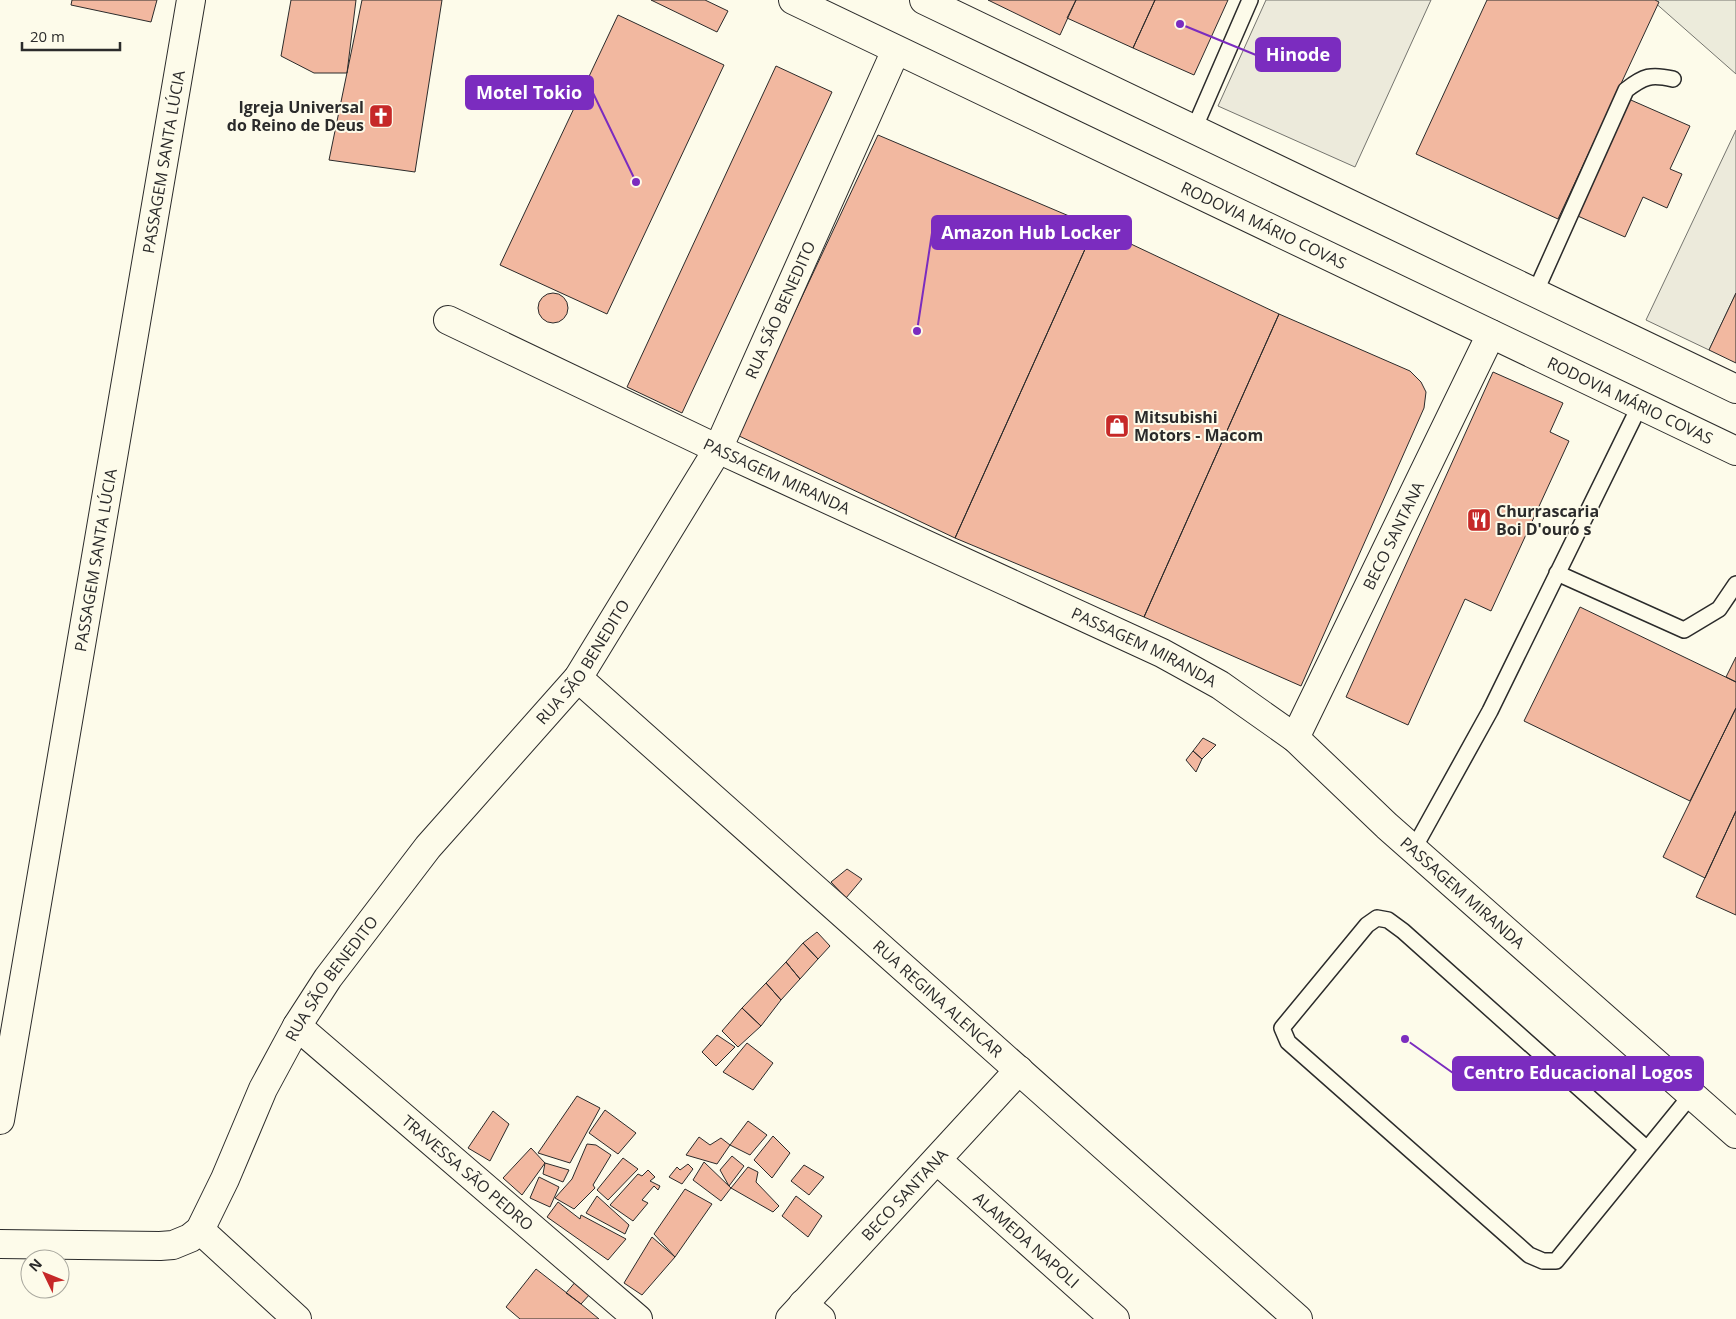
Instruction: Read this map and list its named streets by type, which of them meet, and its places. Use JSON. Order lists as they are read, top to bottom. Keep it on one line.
{"streets":{"street":["PASSAGEM SANTA LÚCIA","RODOVIA MÁRIO COVAS","RUA SÃO BENEDITO","PASSAGEM MIRANDA","BECO SANTANA","RUA REGINA ALENCAR","TRAVESSA SÃO PEDRO","ALAMEDA NAPOLI"]},"crossings":[["RODOVIA MÁRIO COVAS","RUA SÃO BENEDITO"],["RODOVIA MÁRIO COVAS","BECO SANTANA"],["RUA SÃO BENEDITO","PASSAGEM MIRANDA"],["RUA SÃO BENEDITO","RUA REGINA ALENCAR"],["RUA SÃO BENEDITO","TRAVESSA SÃO PEDRO"],["PASSAGEM MIRANDA","BECO SANTANA"],["BECO SANTANA","RUA REGINA ALENCAR"],["BECO SANTANA","ALAMEDA NAPOLI"]],"places":{"other":["Hinode","Motel Tokio","Amazon Hub Locker","Centro Educacional Logos"],"church":["Igreja Universal do Reino de Deus"],"shop":["Mitsubishi Motors - Macom"],"restaurant":["Churrascaria Boi D'ouro s"]},"scale_bar":"20 m","north":"top left"}
